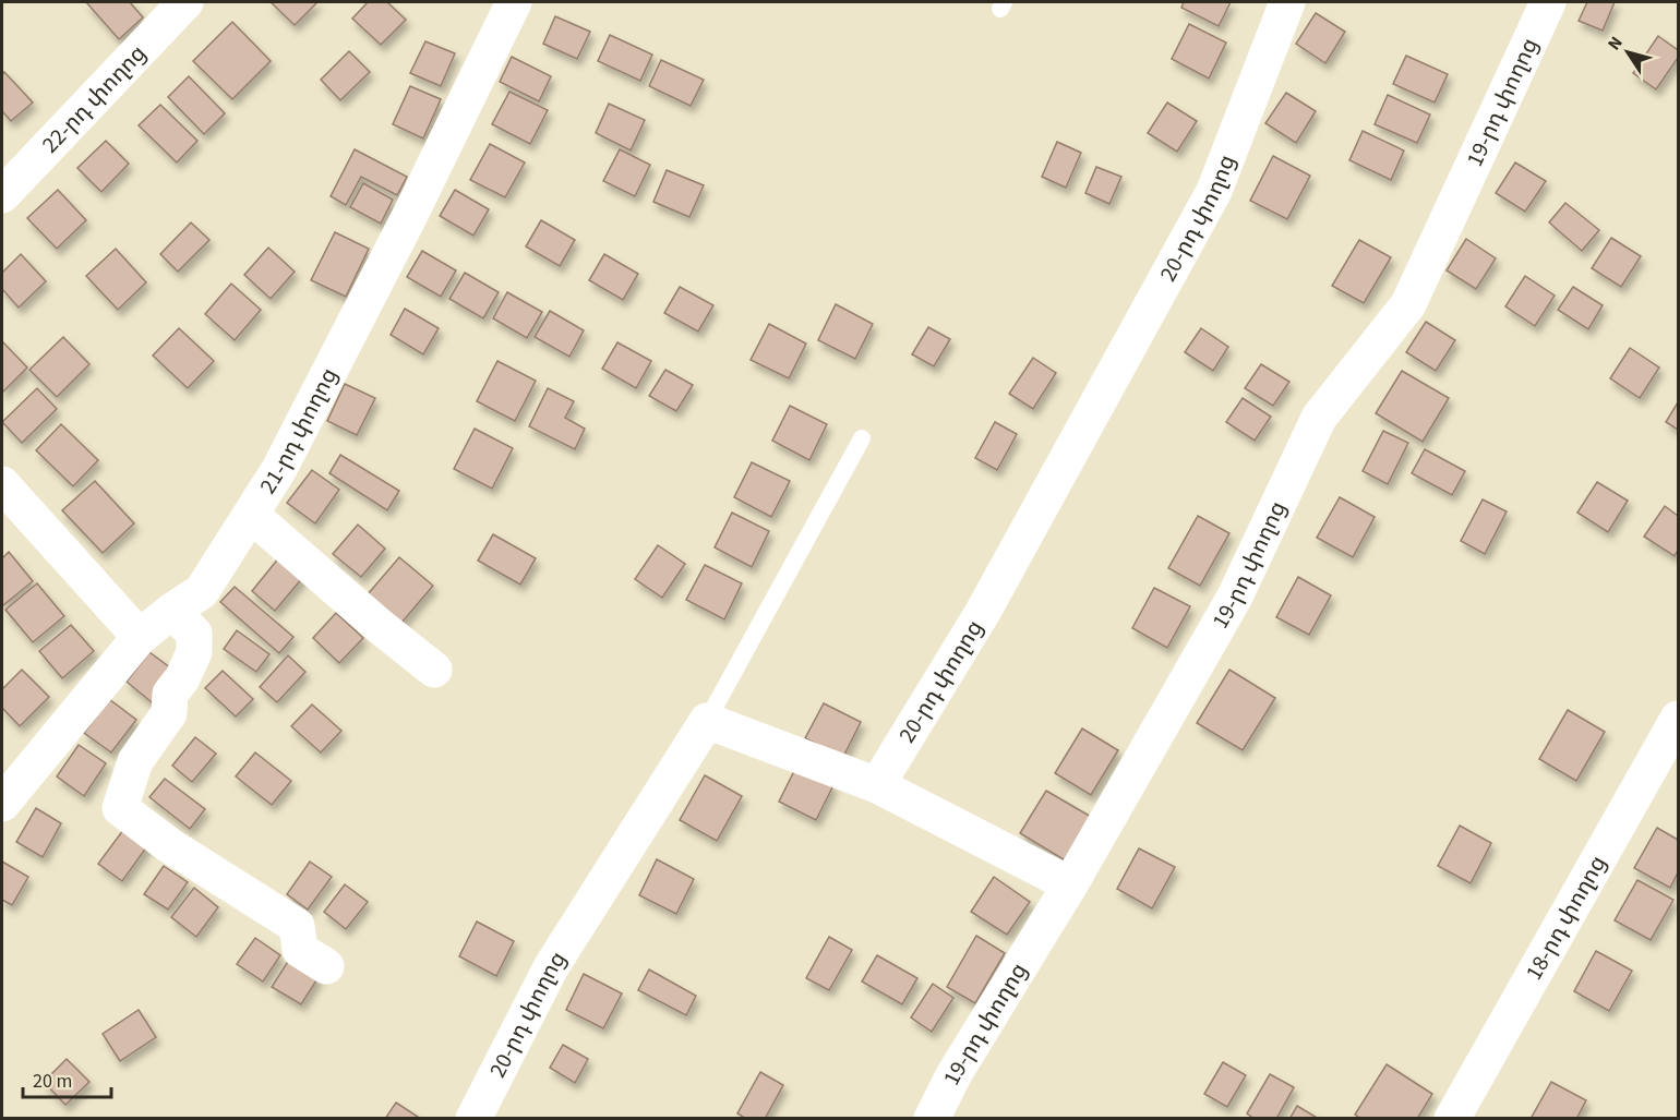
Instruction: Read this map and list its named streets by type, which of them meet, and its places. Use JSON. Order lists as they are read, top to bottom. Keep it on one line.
{"streets":{"street":["22-րդ փողոց","19-րդ փողոց","20-րդ փողոց","21-րդ փողոց","18-րդ փողոց"]},"scale_bar":"20 m","north":"top left"}
